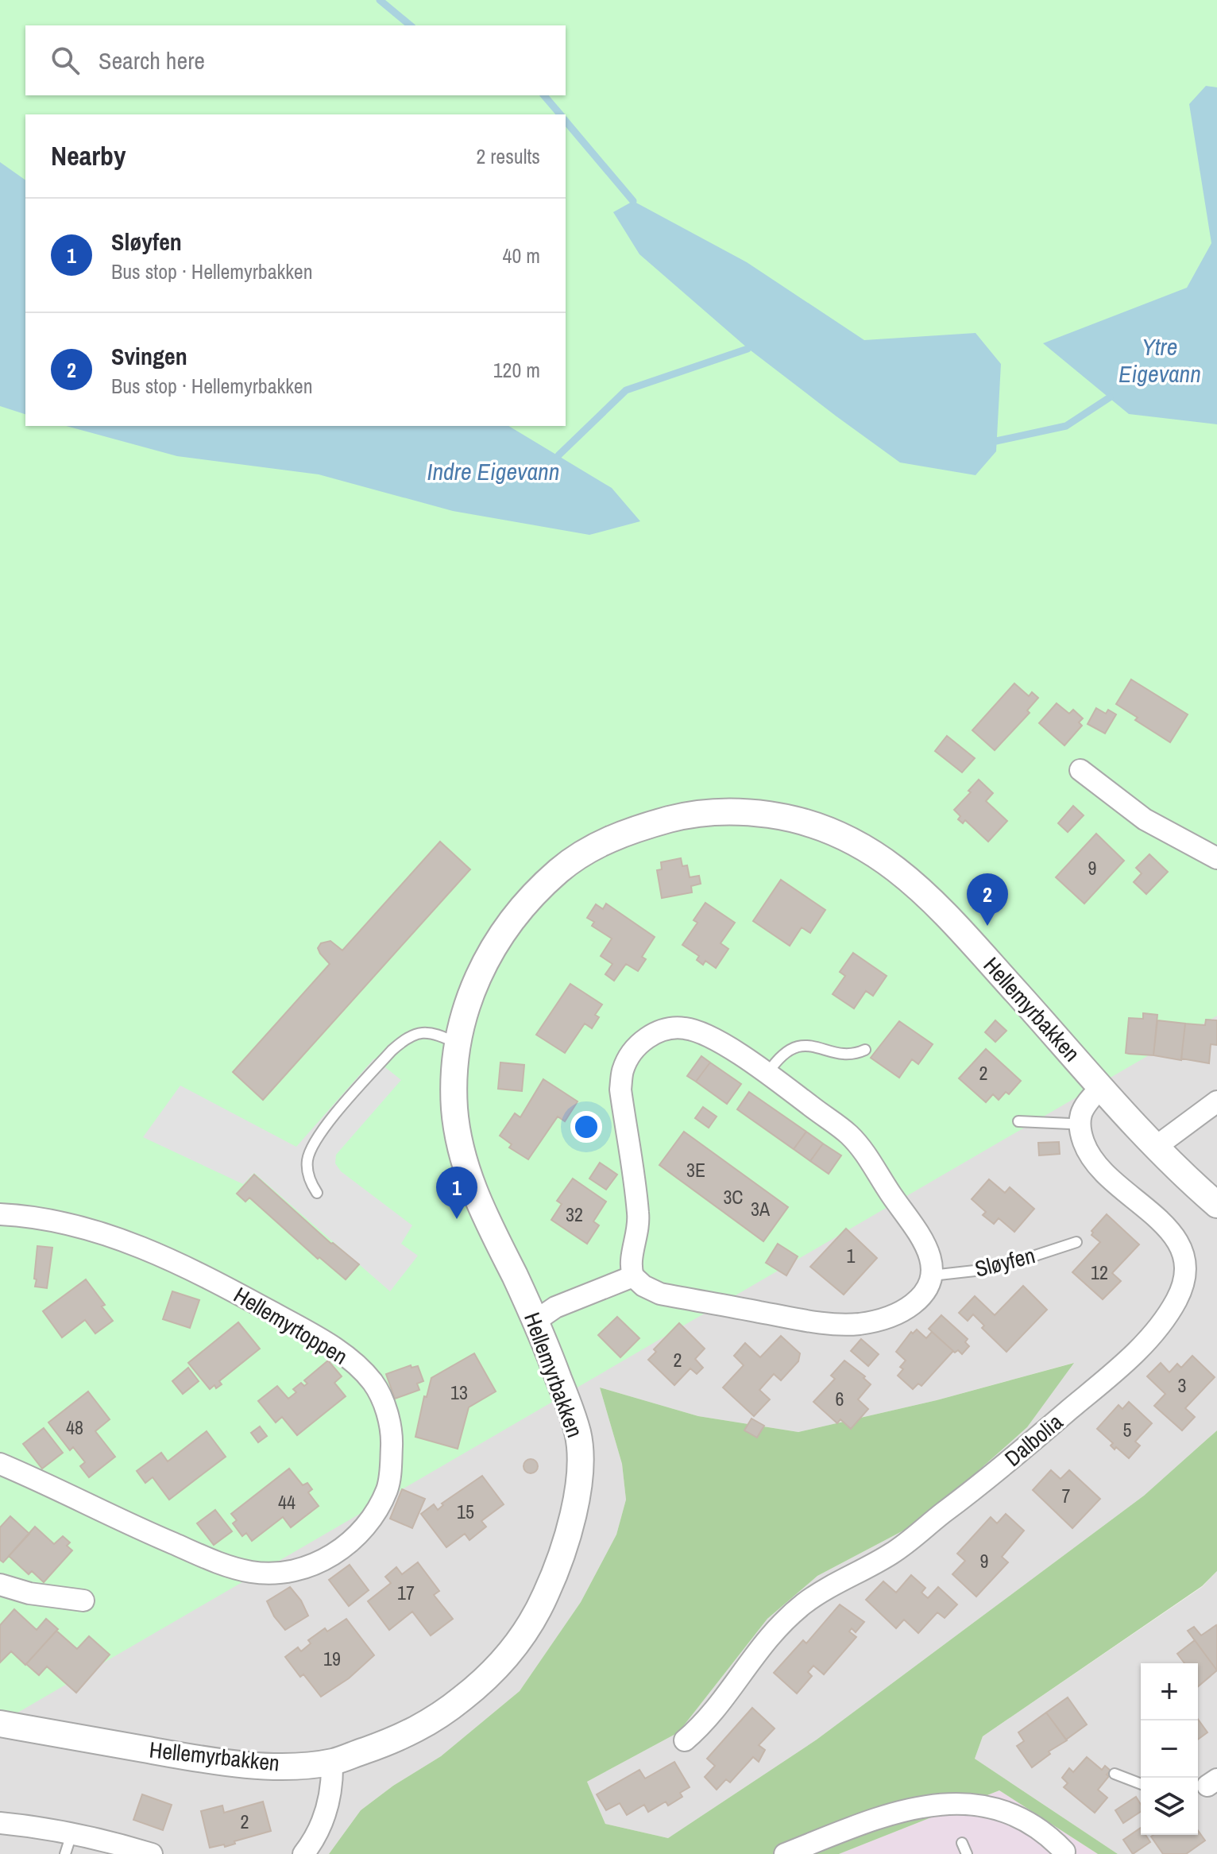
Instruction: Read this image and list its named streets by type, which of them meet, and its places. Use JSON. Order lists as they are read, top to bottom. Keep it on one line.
{"streets":{"street":["Hellemyrbakken","Hellemyrtoppen","Dalbolia"],"lane":["Sløyfen"]},"water":["Ytre Eigevann","Indre Eigevann"],"house_numbers":["9","2","3E","3C","3A","32","1","12","2","3","13","6","48","5","7","44","15","9","17","19","2"],"page":{"search":"Search here","heading":["Nearby","2 results"],"list":[{"mark":"1","name":"Sløyfen","note":"Bus stop · Hellemyrbakken","value":"40 m"},{"mark":"2","name":"Svingen","note":"Bus stop · Hellemyrbakken","value":"120 m"}],"pins":["2","1"],"map_buttons":["+","−"]}}
